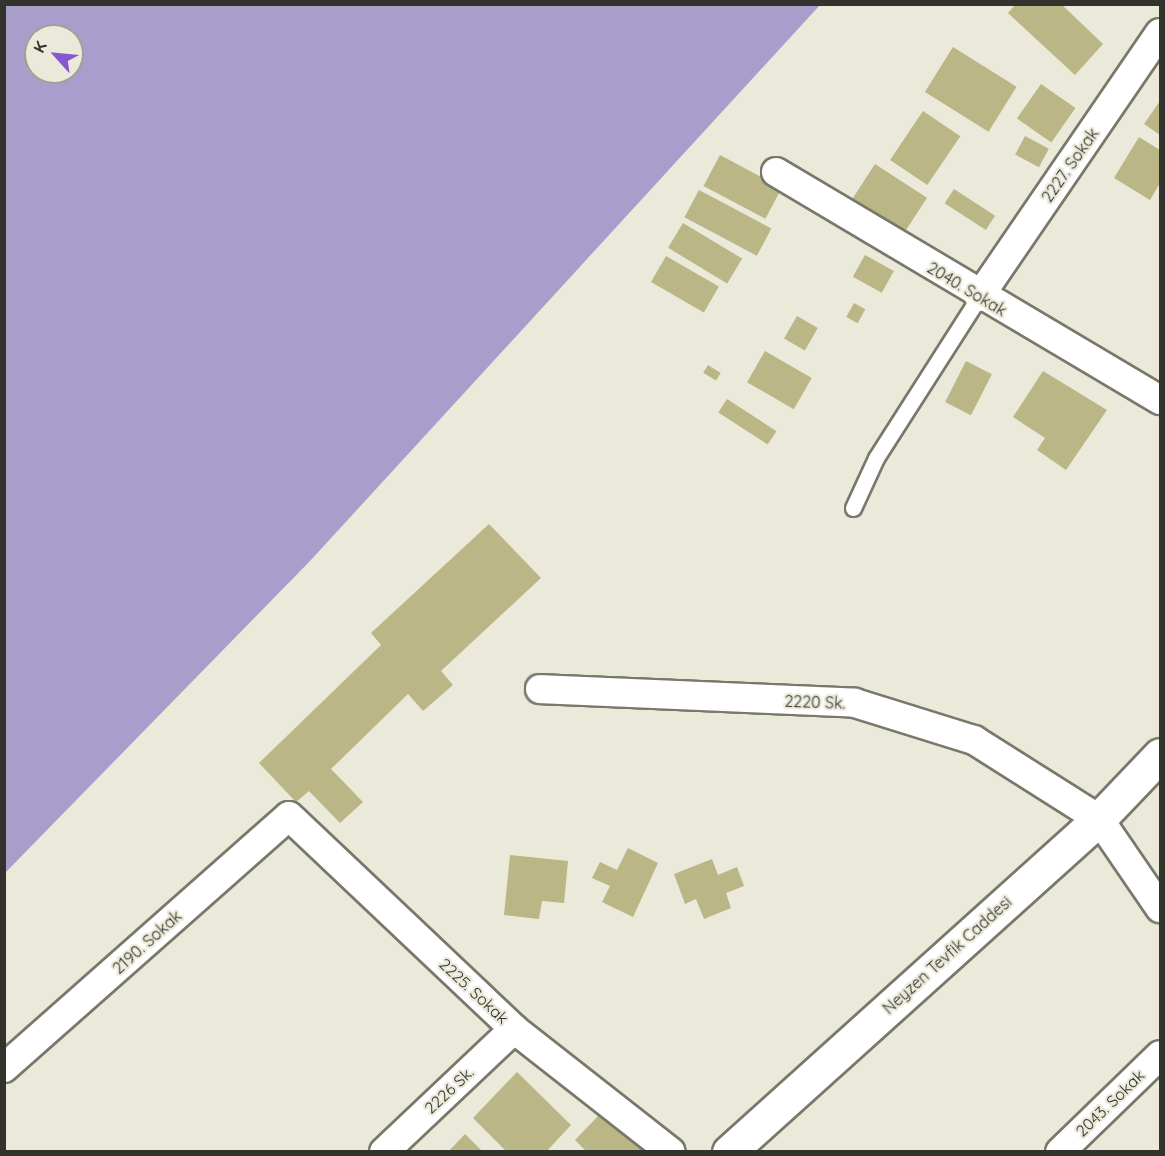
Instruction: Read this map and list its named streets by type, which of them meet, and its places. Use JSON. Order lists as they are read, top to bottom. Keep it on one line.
{"streets":{"street":["2227. Sokak","2040. Sokak","2220 Sk.","2190. Sokak","Neyzen Tevfik Caddesi","2225. Sokak","2226 Sk.","2043. Sokak"]},"crossings":[["2227. Sokak","2040. Sokak"],["2220 Sk.","Neyzen Tevfik Caddesi"],["2190. Sokak","2225. Sokak"],["2225. Sokak","2226 Sk."]],"north":"top left"}
